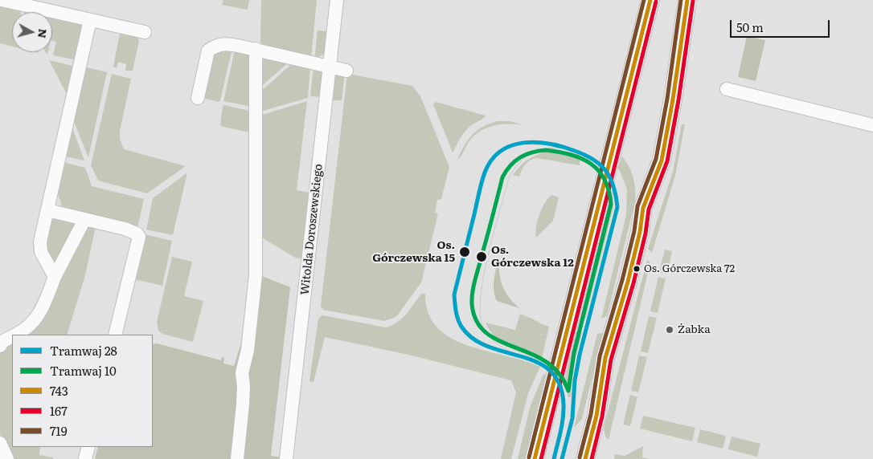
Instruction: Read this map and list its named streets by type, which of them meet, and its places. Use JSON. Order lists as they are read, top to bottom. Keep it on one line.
{"streets":{"street":["Witolda Doroszewskiego"]},"places":["Os. Górczewska 15","Os. Górczewska 12","Os. Górczewska 72","Żabka"],"lines":["transit line 743","transit line 719","transit line 167","tram line 28","tram line 10"],"legend":["Tramwaj 28","Tramwaj 10","743","167","719"],"scale_bar":"50 m","north":"right"}
